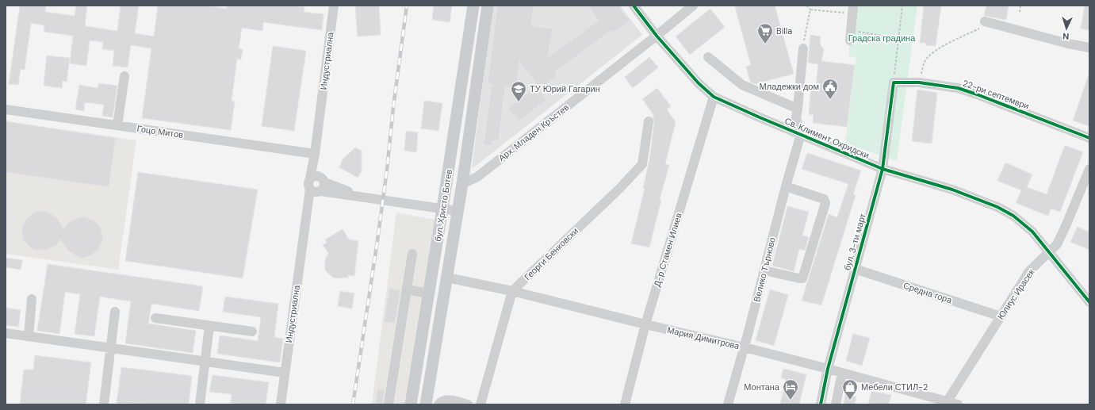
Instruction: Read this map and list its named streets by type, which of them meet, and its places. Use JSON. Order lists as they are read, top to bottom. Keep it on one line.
{"streets":{"main road":["бул. Христо Ботев"],"street":["Индустриална","22-ри септември","Гоцо Митов","Арх. Младен Кръстев","Св. Климент Охридски","бул. 3-ти март","Д-р Стамен Илиев","Георги Бенковски","Велико Търново","Средна гора","Юлиус Ирасек","Мария Димитрова"]},"crossings":[["Индустриална","Гоцо Митов"],["22-ри септември","бул. 3-ти март"],["Арх. Младен Кръстев","Св. Климент Охридски"],["Арх. Младен Кръстев","бул. Христо Ботев"],["Св. Климент Охридски","бул. 3-ти март"],["Св. Климент Охридски","Д-р Стамен Илиев"],["Св. Климент Охридски","Велико Търново"],["Св. Климент Охридски","Юлиус Ирасек"],["бул. Христо Ботев","Мария Димитрова"],["бул. 3-ти март","Средна гора"],["бул. 3-ти март","Мария Димитрова"],["Д-р Стамен Илиев","Мария Димитрова"],["Георги Бенковски","Мария Димитрова"],["Велико Търново","Мария Димитрова"],["Средна гора","Юлиус Ирасек"],["Юлиус Ирасек","Мария Димитрова"]],"parks":["Градска градина"],"places":{"supermarket":["Billa"],"public building":["Младежки дом"],"school or university":["ТУ Юрий Гагарин"],"hotel":["Монтана"],"shop":["Мебели СТИЛ-2"]},"north":"bottom"}
